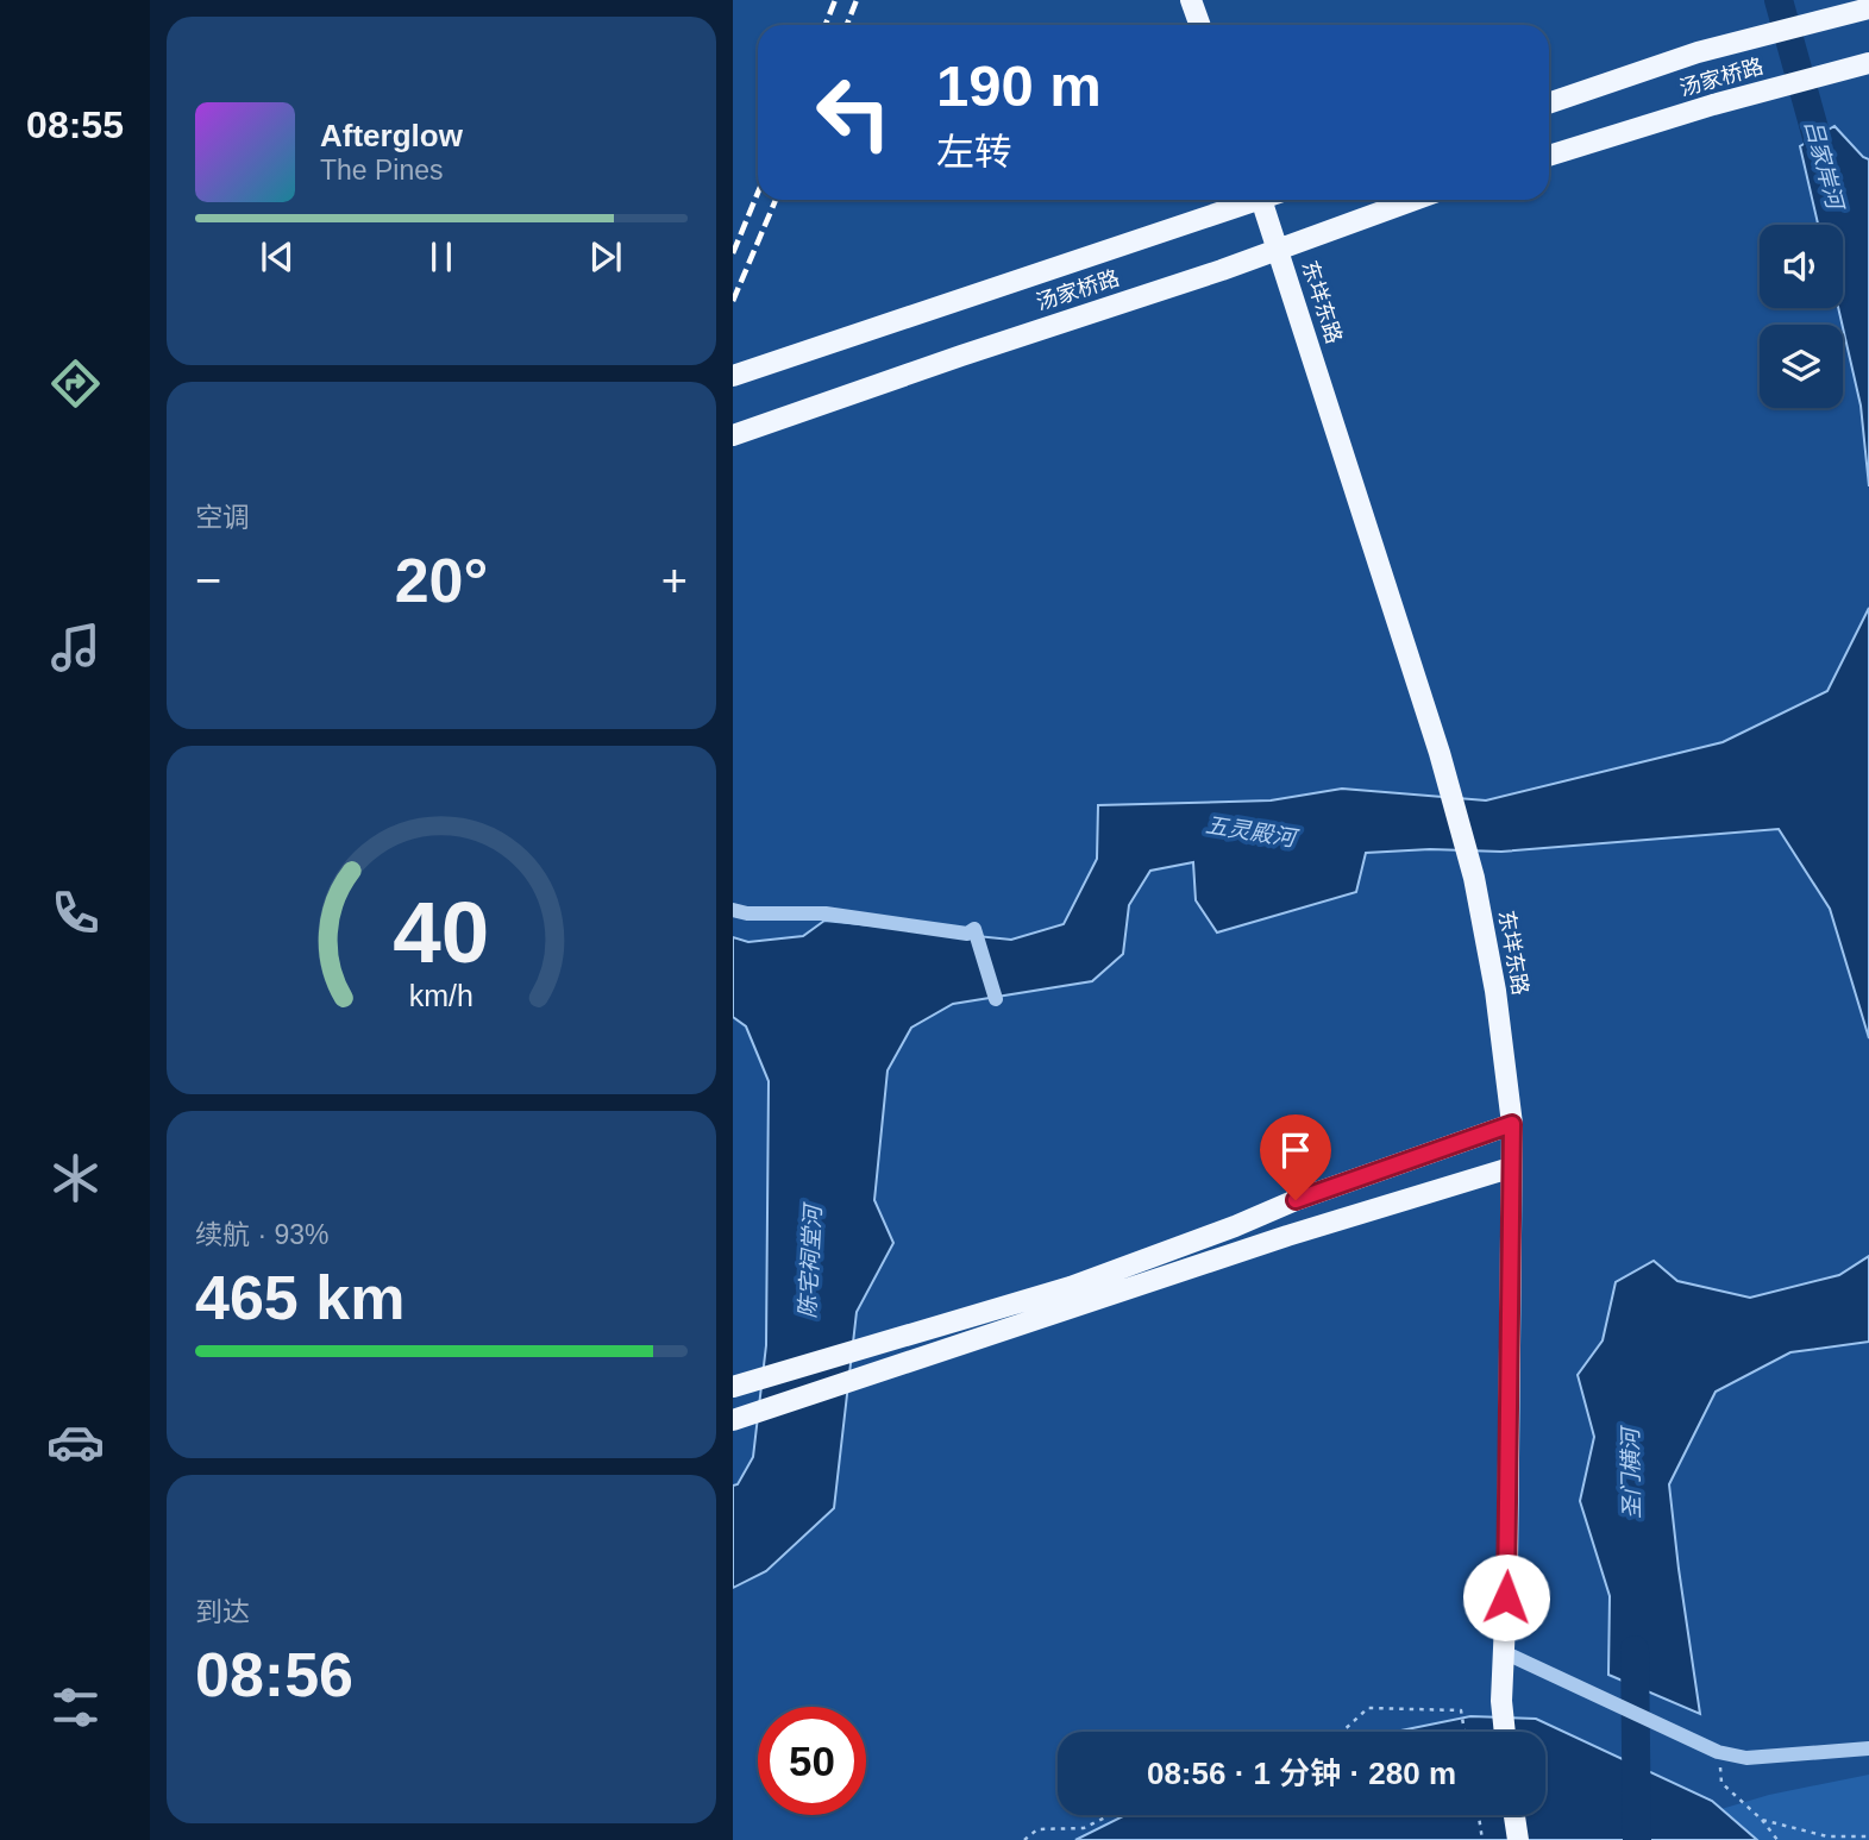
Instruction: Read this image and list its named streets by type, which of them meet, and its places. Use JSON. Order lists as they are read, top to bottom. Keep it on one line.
{"streets":{"main road":["汤家桥路","东垟东路"]},"crossings":[["汤家桥路","东垟东路"]],"water":["吕家岸河","五灵殿河","陈宅祠堂河","圣门横河"],"page":{"tabs":"08:55","turn":["190 m","左转"],"song":["Afterglow","The Pines"],"tile":["空调",["续航 · 93%","465 km"],["到达","08:56"]],"heat":["−","20°","+"],"limit":"50","trip":"08:56 · 1 分钟 · 280 m","gauge":["40","km/h"]}}
